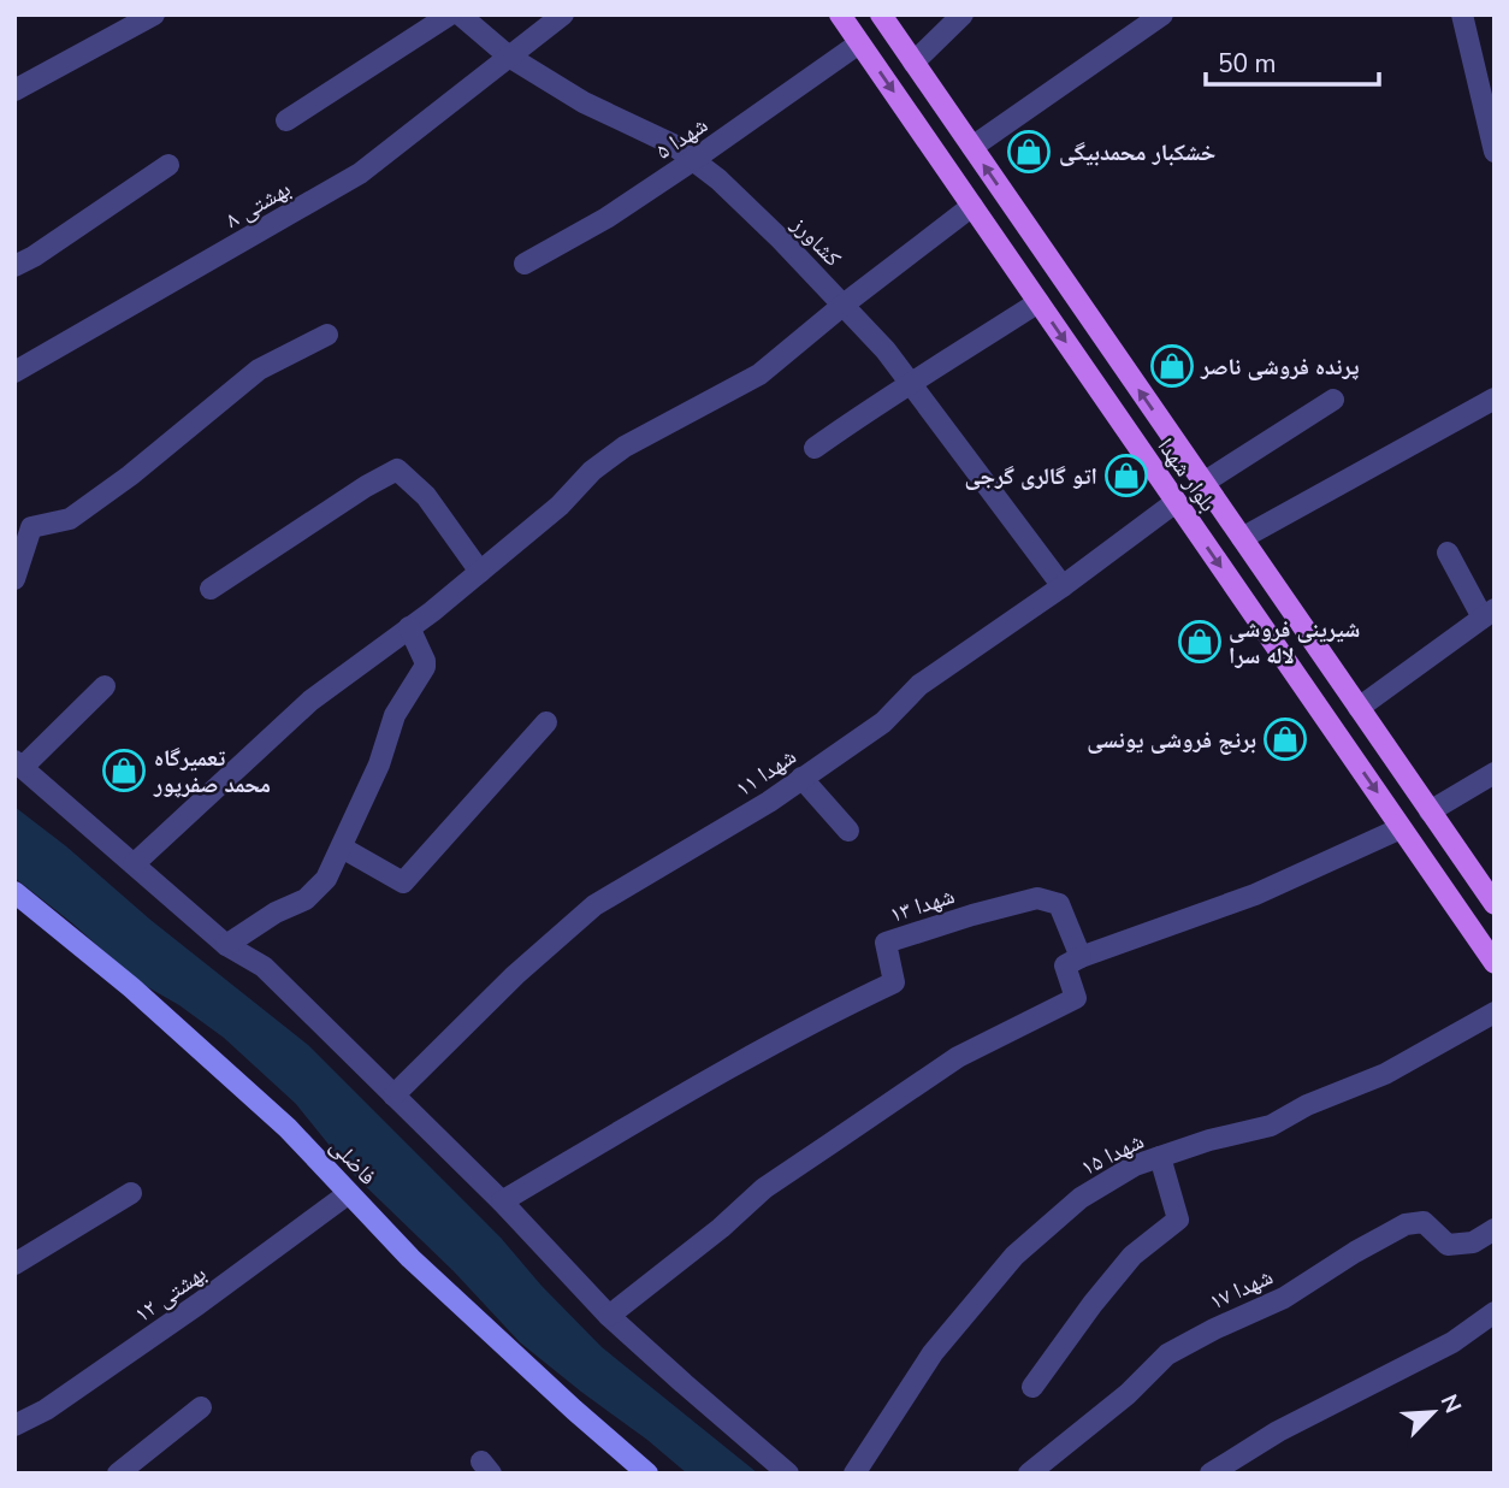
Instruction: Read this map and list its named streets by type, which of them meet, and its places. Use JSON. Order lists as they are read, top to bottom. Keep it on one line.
{"streets":{"main road":["بلوار شهدا","فاضلی"],"street":["شهدا ۵","بهشتی ۸","کشاورز","شهدا ۱۱","شهدا ۱۳","شهدا ۱۵","شهدا ۱۷","بهشتی ۱۲"]},"crossings":[["شهدا ۵","کشاورز"],["شهدا ۵","بلوار شهدا"],["بهشتی ۸","کشاورز"],["کشاورز","شهدا ۱۱"],["بلوار شهدا","شهدا ۱۱"],["فاضلی","بهشتی ۱۲"]],"places":{"shop":["خشکبار محمدبیگی","پرنده فروشی ناصر","اتو گالری گرجی","شیرینی فروشی لاله سرا","برنج فروشی یونسی","تعمیرگاه محمد صفرپور"]},"scale_bar":"50 m","north":"top right"}
